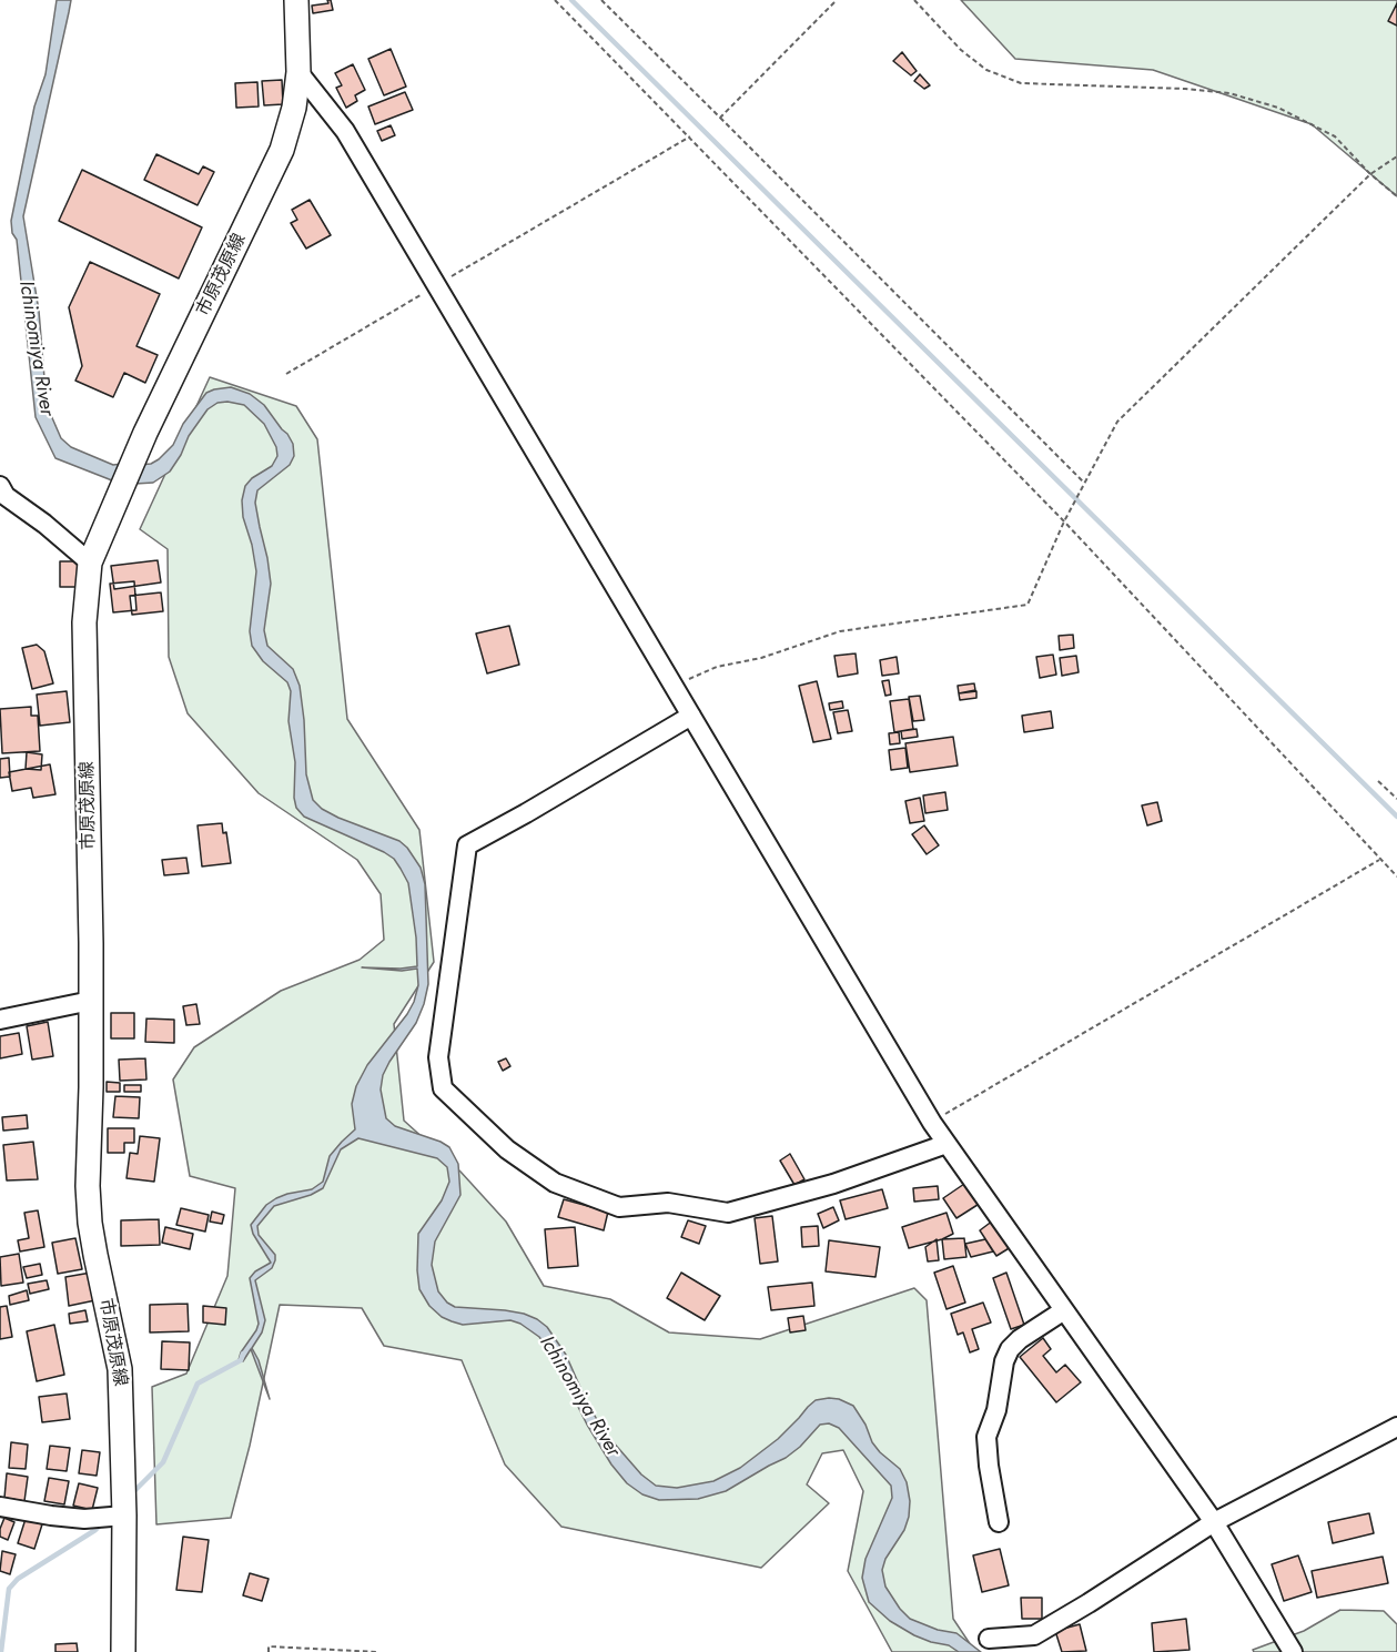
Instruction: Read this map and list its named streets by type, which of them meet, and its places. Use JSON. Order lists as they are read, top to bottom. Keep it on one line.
{"streets":{"main road":["市原茂原線"]},"water":["Ichinomiya River"]}
